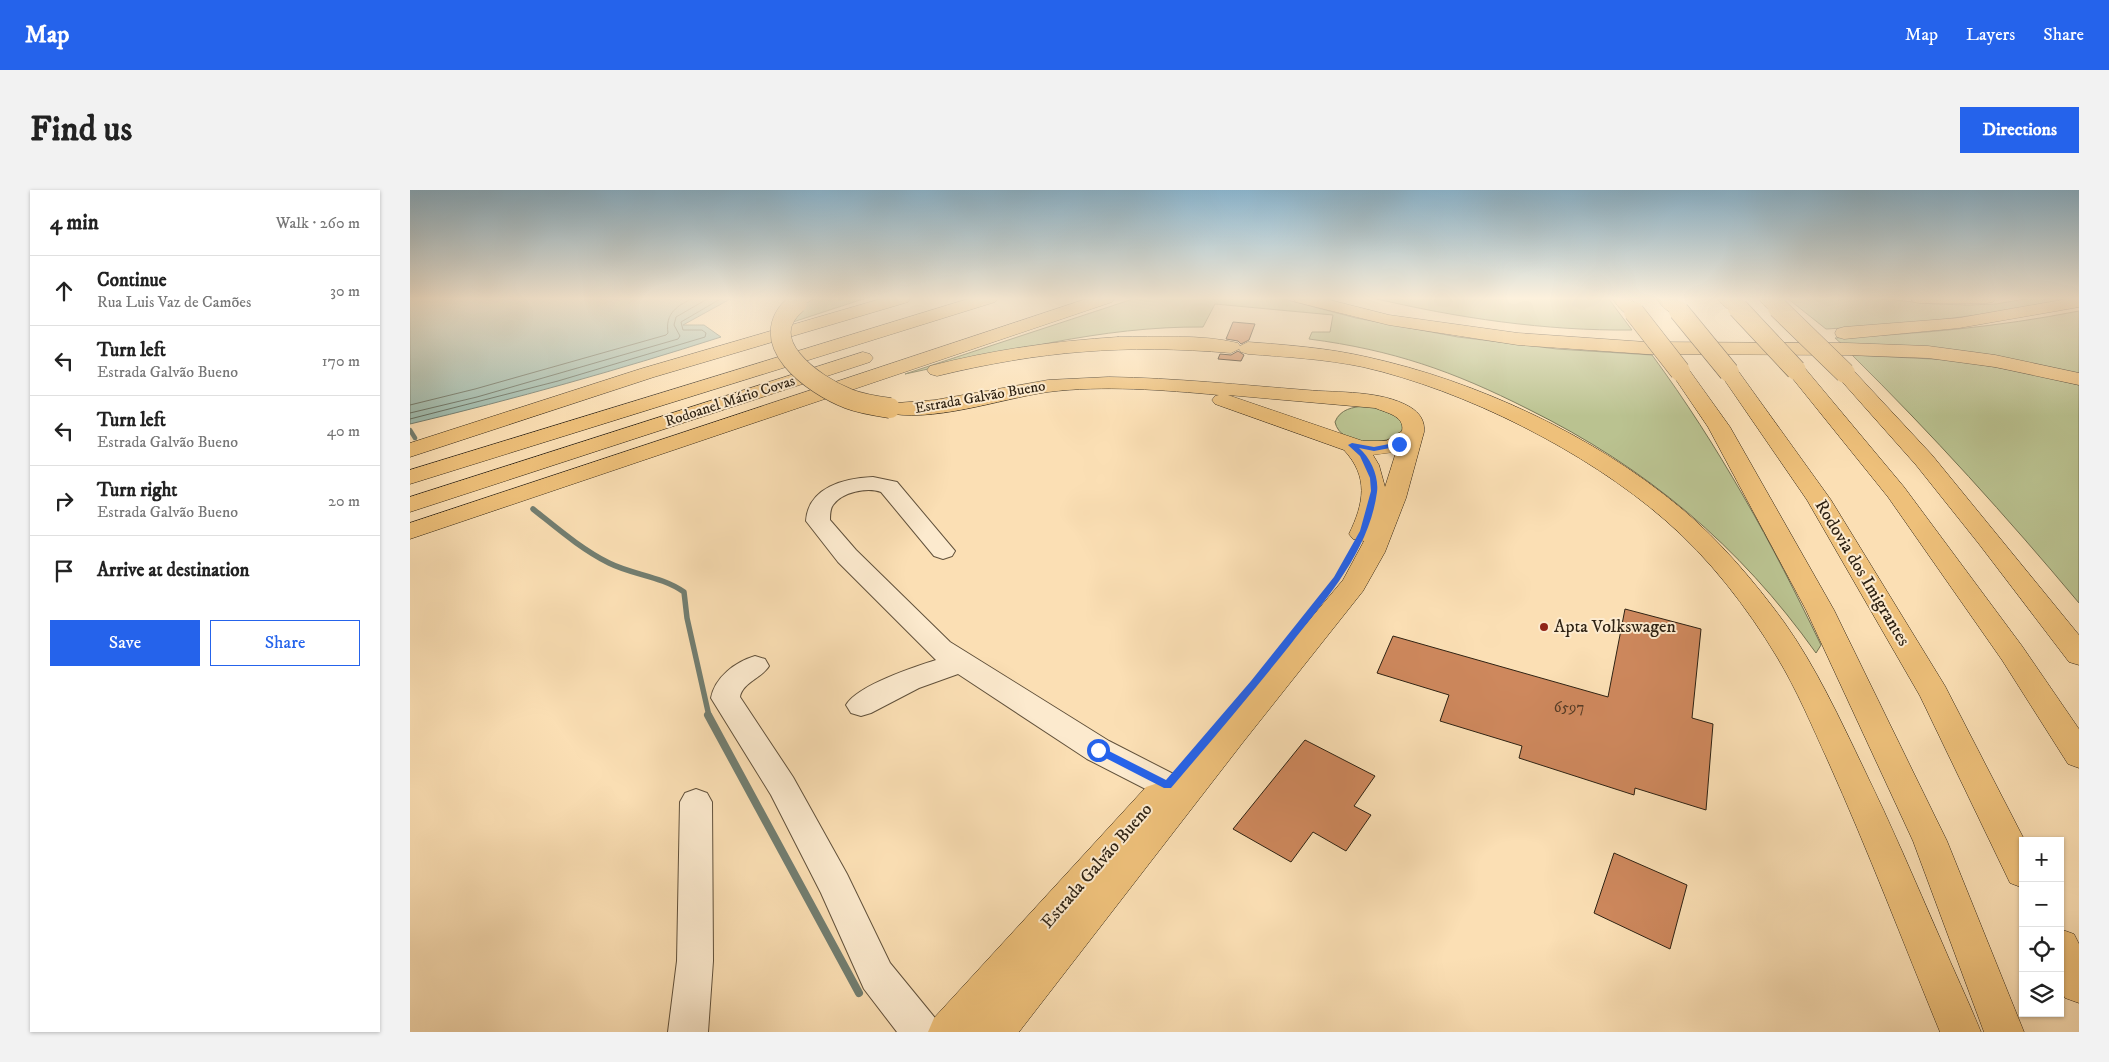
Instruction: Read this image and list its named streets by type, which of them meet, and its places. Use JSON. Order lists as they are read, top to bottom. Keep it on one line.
{"streets":{"main road":["Estrada Galvão Bueno","Rodoanel Mário Covas","Rodovia dos Imigrantes"]},"places":["Apta Volkswagen"],"house_numbers":["6597"],"page":{"header":"Map","nav":["Map","Layers","Share"],"buttons":["Directions",["Save","Share"]],"title":"Find us","heading":["4 min","Walk · 260 m"],"list":[["Continue","Rua Luis Vaz de Camões","30 m"],["Turn left","Estrada Galvão Bueno","170 m"],["Turn left","Estrada Galvão Bueno","40 m"],["Turn right","Estrada Galvão Bueno","20 m"],"Arrive at destination"],"map_buttons":["+","−"]}}
